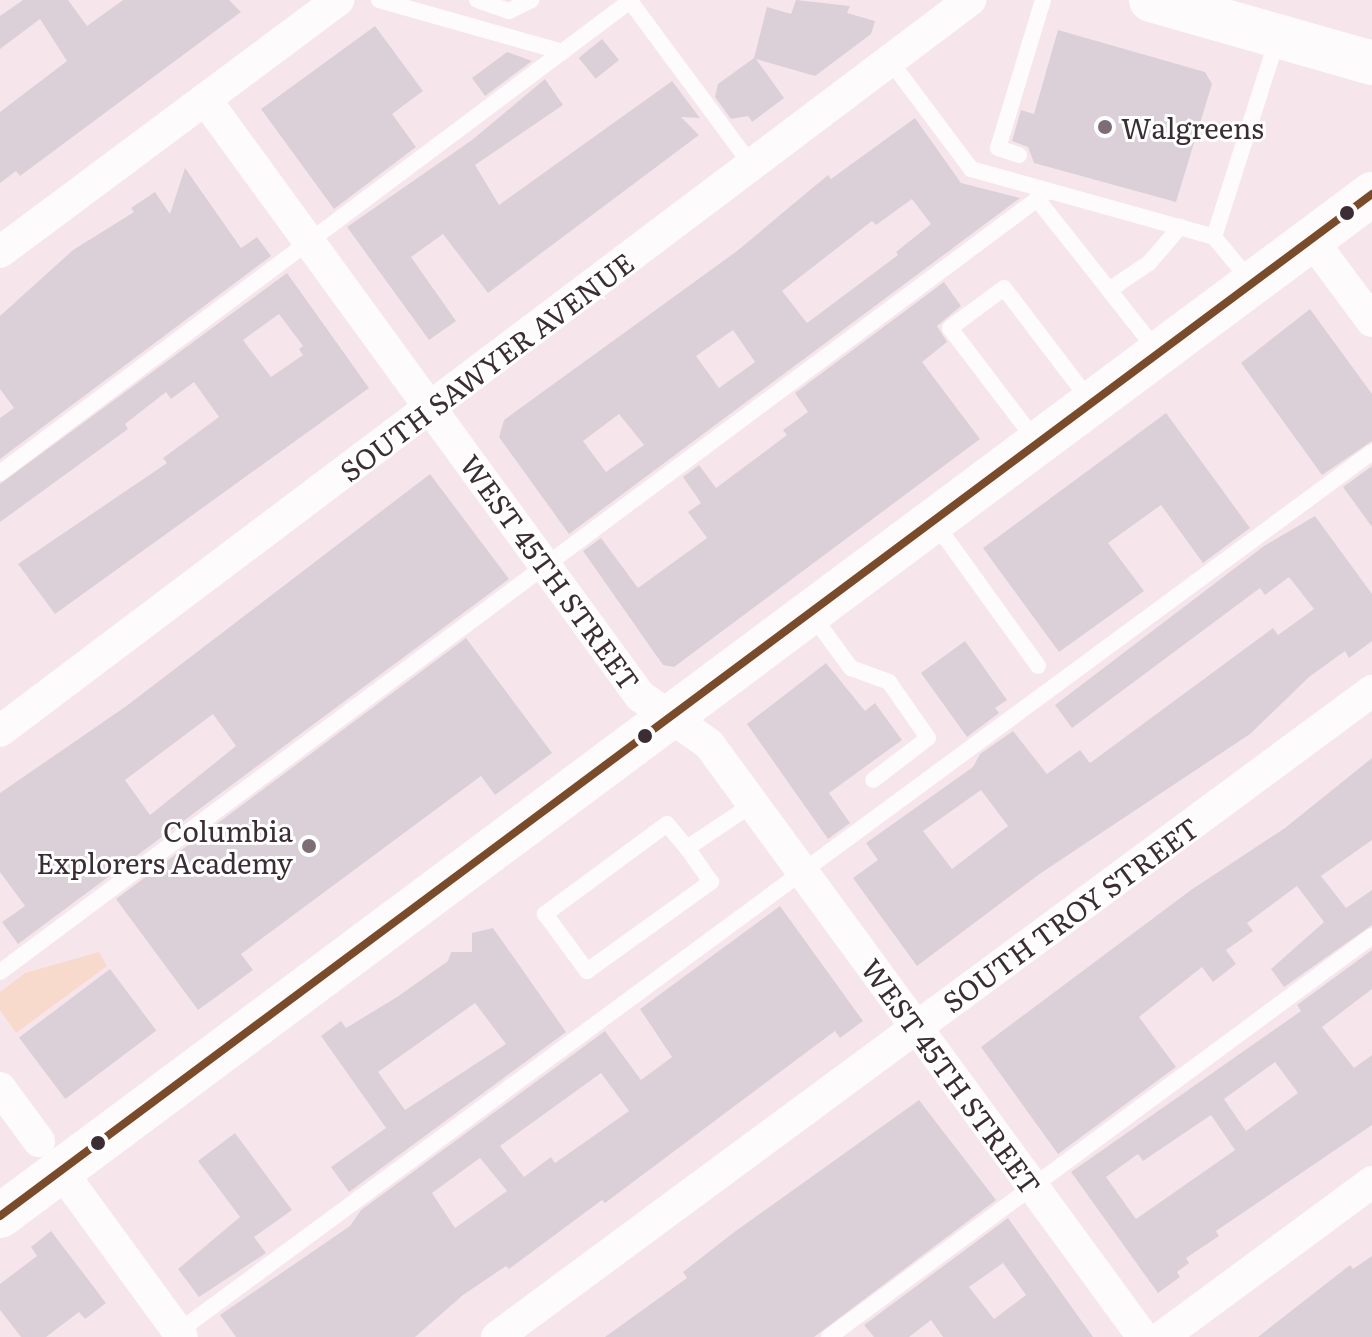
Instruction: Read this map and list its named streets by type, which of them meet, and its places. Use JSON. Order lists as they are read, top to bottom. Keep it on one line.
{"streets":{"street":["SOUTH SAWYER AVENUE","WEST 45TH STREET","SOUTH TROY STREET"]},"crossings":[["SOUTH SAWYER AVENUE","WEST 45TH STREET"],["WEST 45TH STREET","SOUTH TROY STREET"]],"places":["Walgreens","Columbia Explorers Academy"]}
